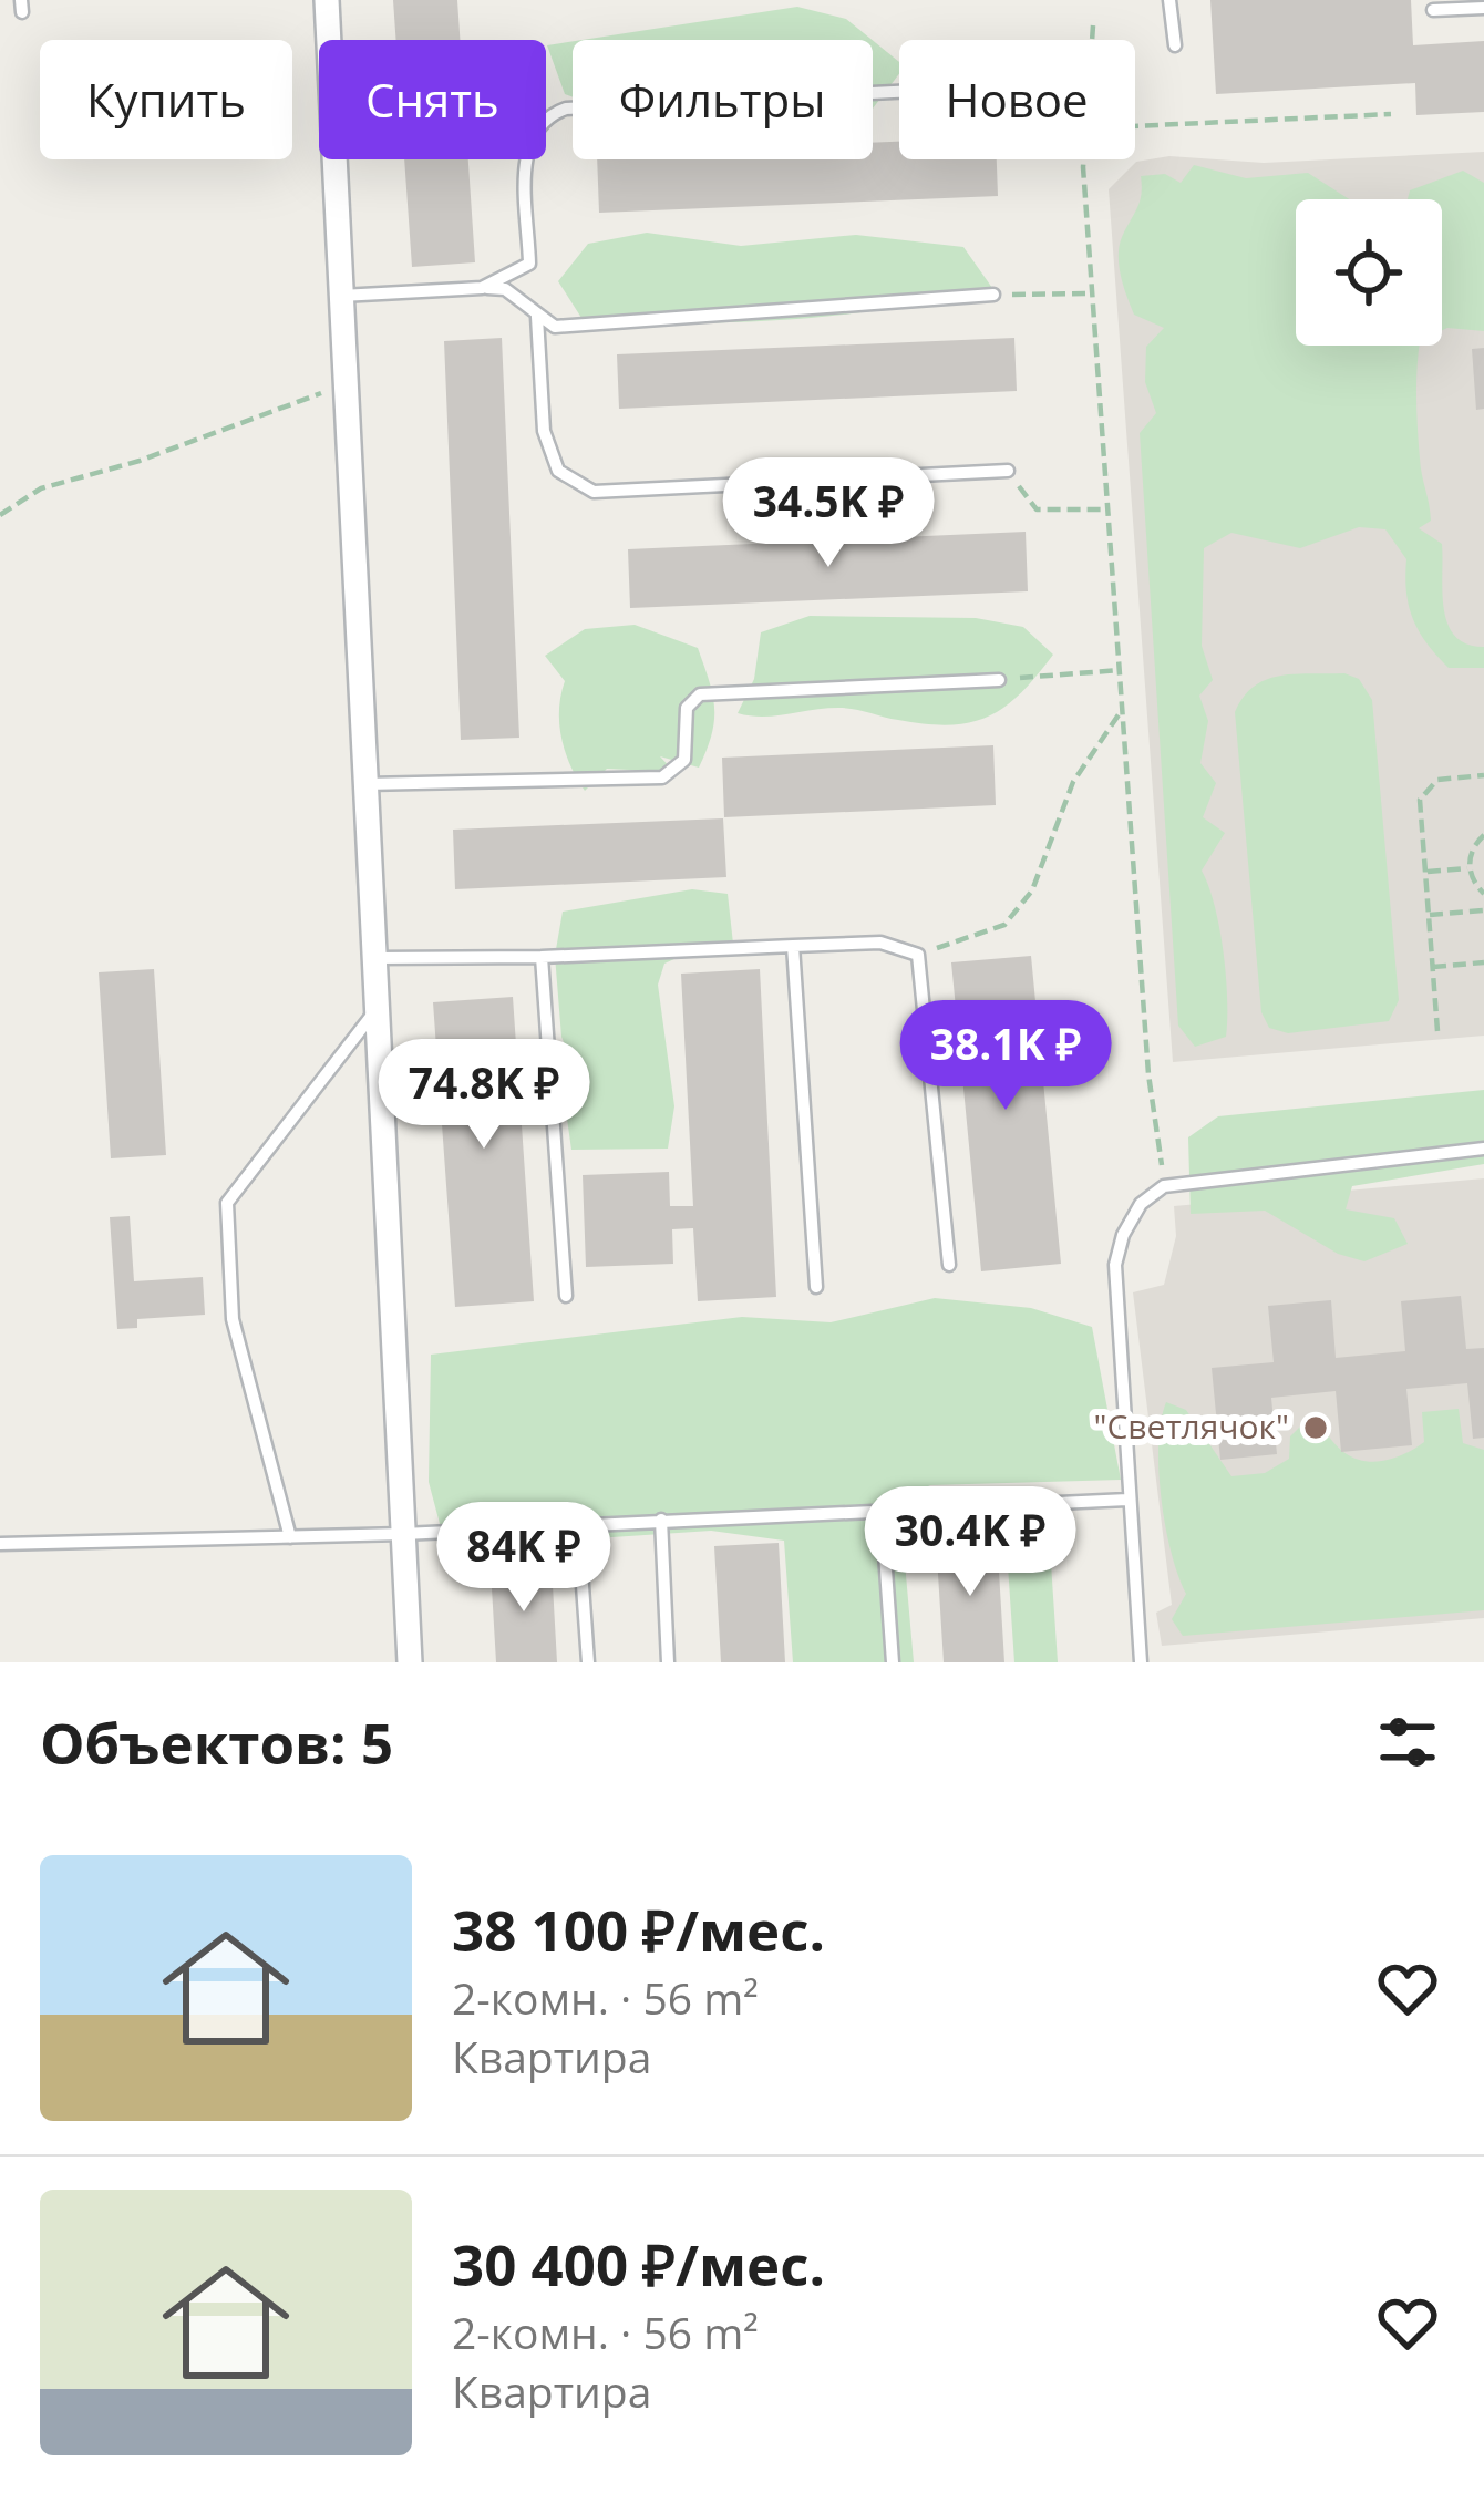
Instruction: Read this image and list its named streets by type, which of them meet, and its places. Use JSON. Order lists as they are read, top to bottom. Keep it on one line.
{"places":["\"Светлячок\""],"page":{"chip":["Купить","Снять","Фильтры","Новое"],"price":["34.5K ₽","38.1K ₽","74.8K ₽","30.4K ₽","84K ₽"],"heading":"Объектов: 5","list":[{"name":"38 100 ₽/мес.","note":"2-комн. · 56 m² · Квартира"},{"name":"30 400 ₽/мес.","note":"2-комн. · 56 m² · Квартира"}]}}
